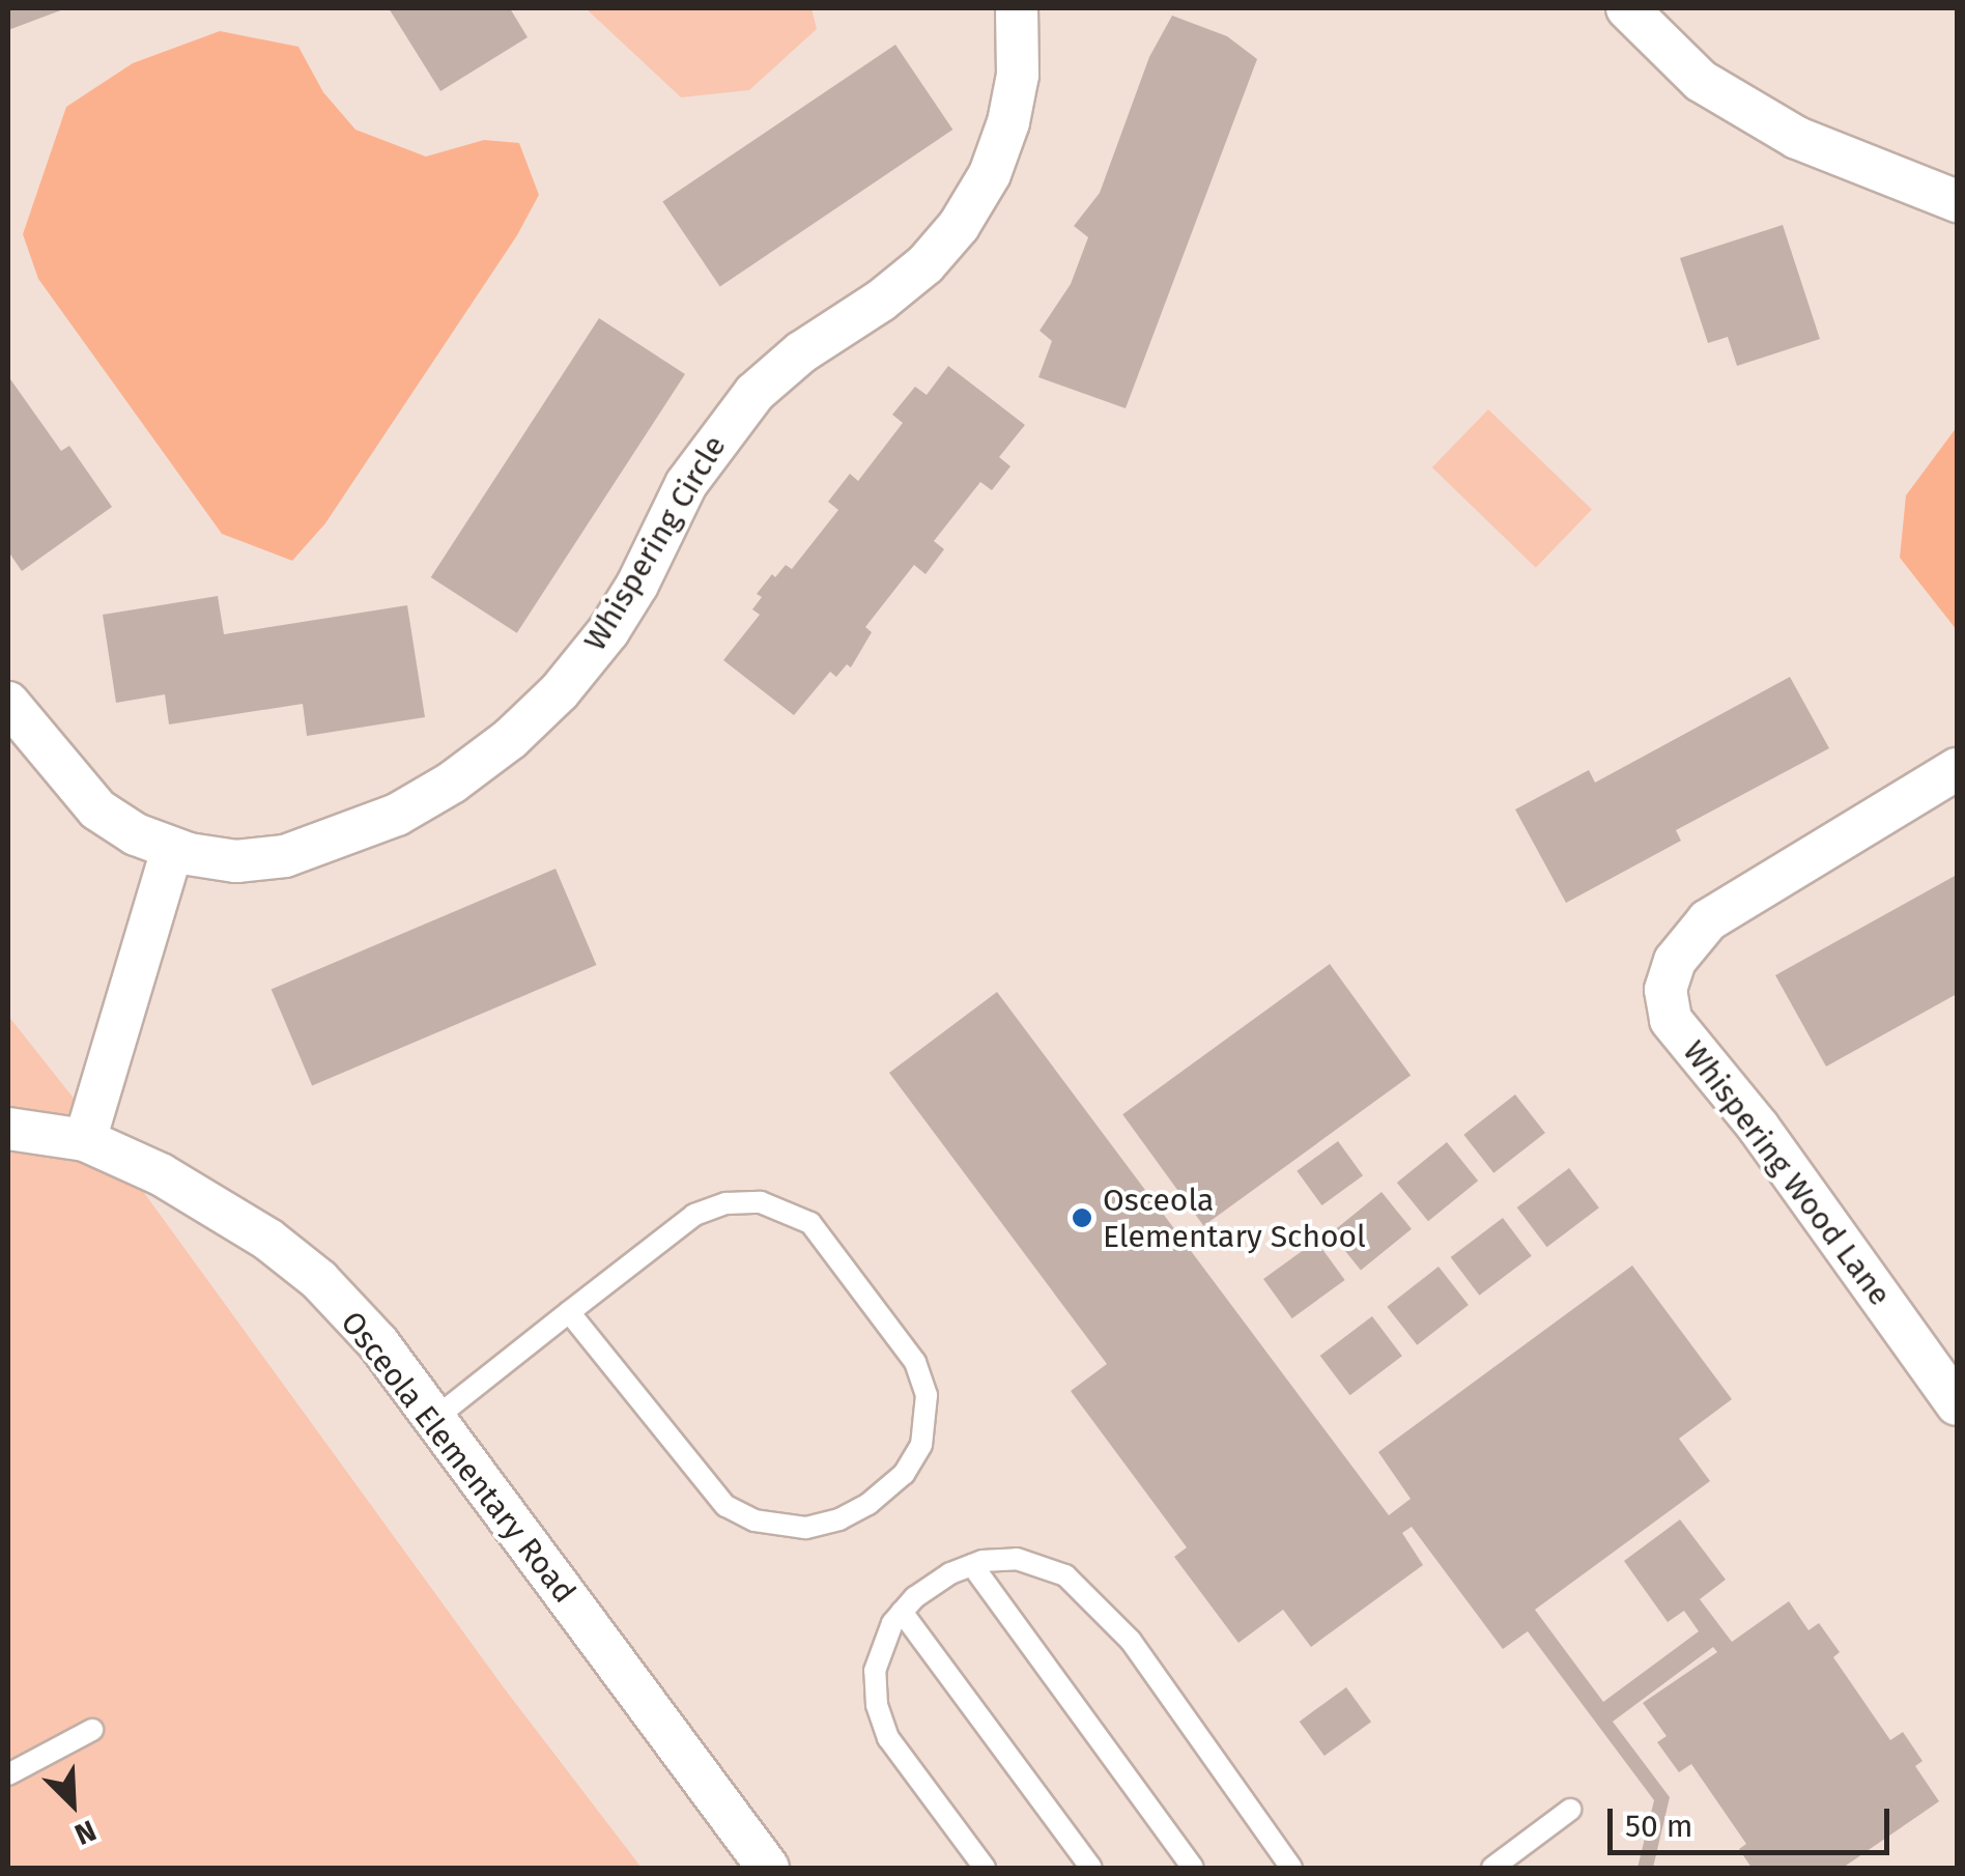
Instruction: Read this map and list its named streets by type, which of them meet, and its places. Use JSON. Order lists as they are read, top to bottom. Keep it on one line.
{"streets":{"street":["Whispering Circle","Whispering Wood Lane","Osceola Elementary Road"]},"places":["Osceola Elementary School"],"scale_bar":"50 m","north":"bottom right"}
